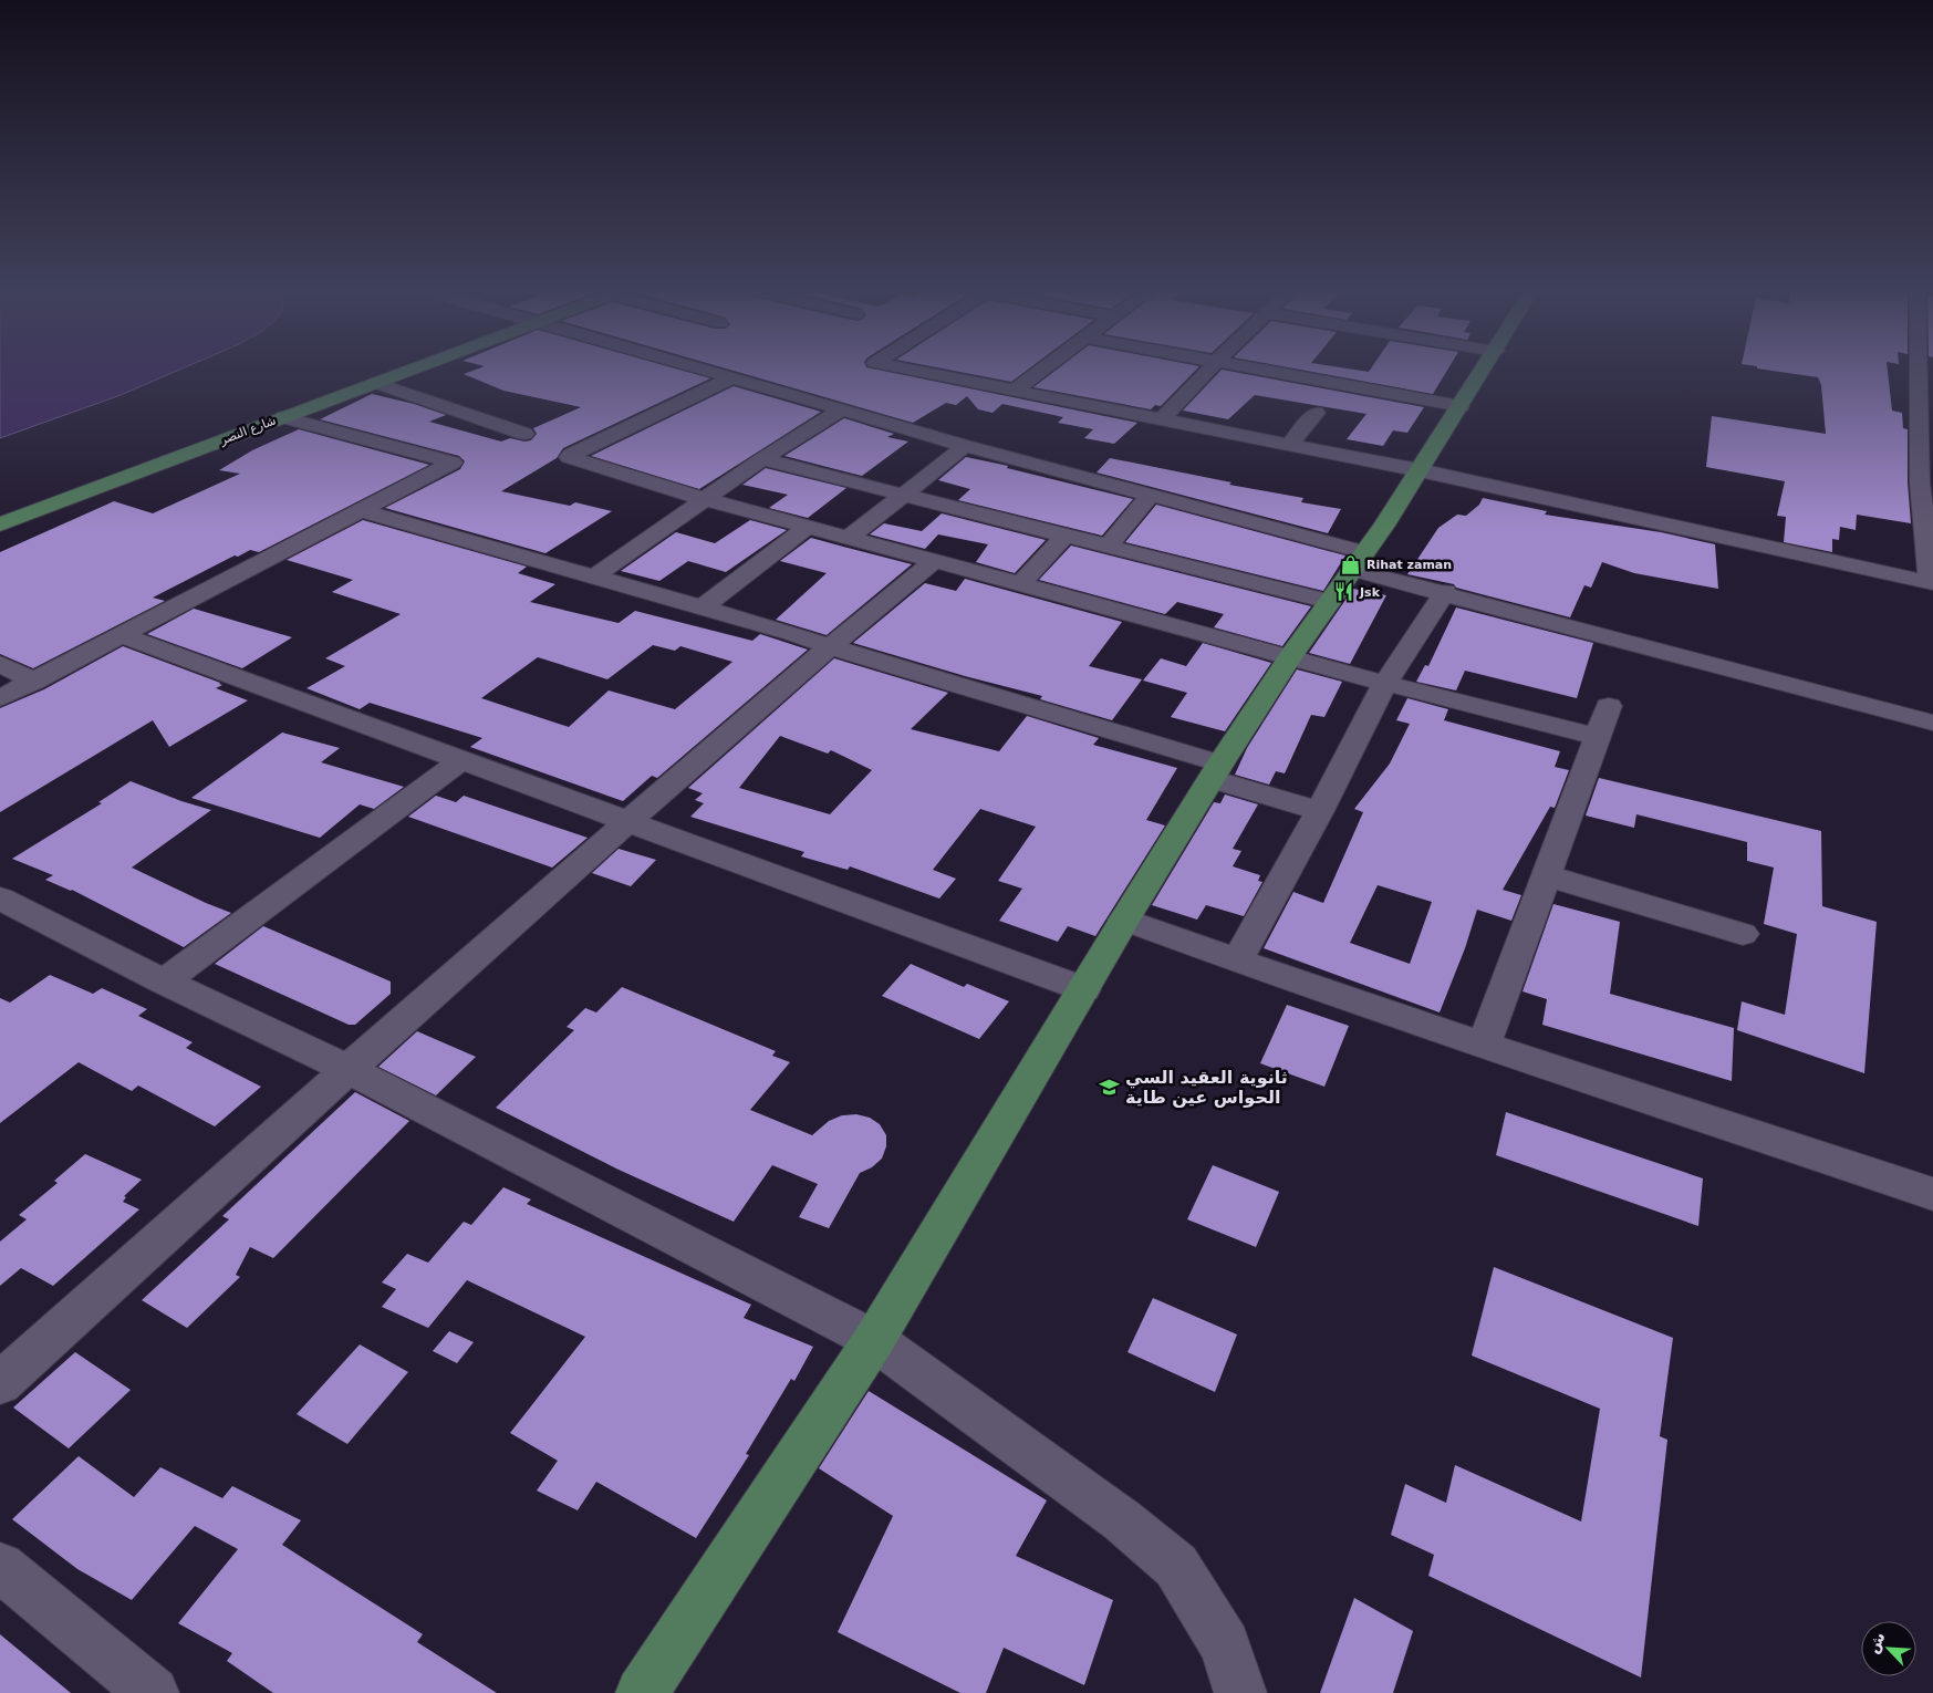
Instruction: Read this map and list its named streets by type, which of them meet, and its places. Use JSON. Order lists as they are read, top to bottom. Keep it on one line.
{"streets":{"main road":["شارع النصر"]},"places":{"shop":["Rihat zaman"],"restaurant":["Jsk"],"school or university":["ثانوية العقيد السي الحواس عين طاية"]},"north":"top left"}
